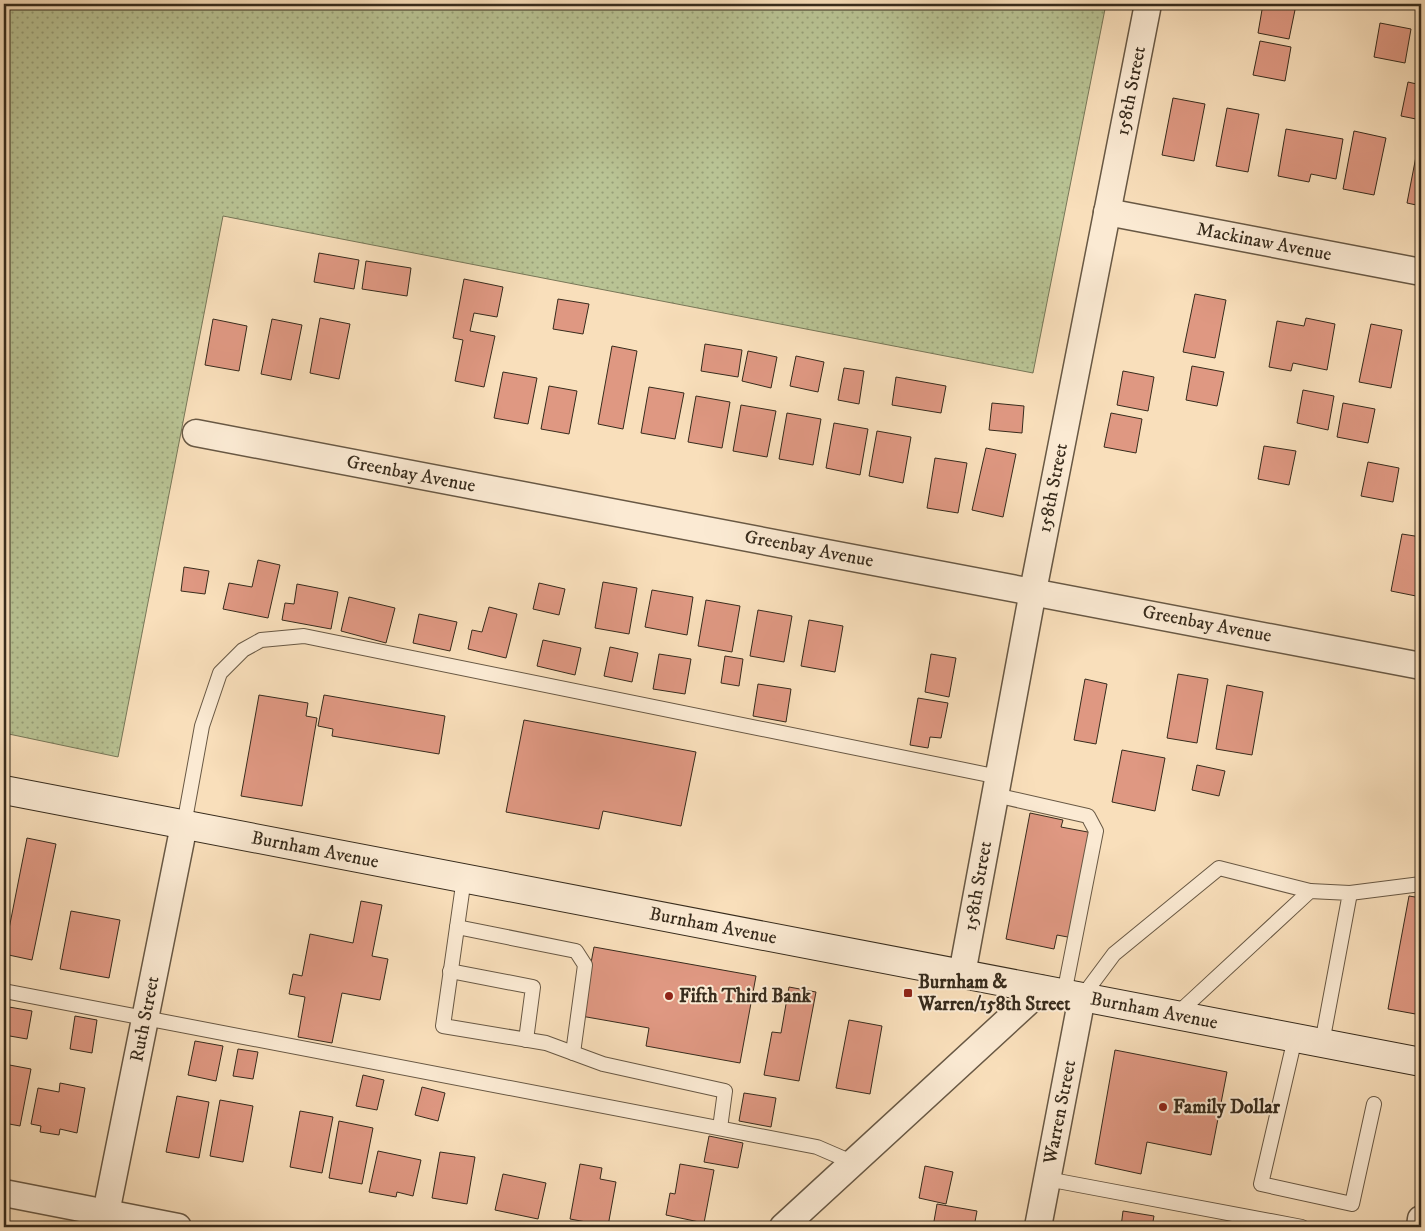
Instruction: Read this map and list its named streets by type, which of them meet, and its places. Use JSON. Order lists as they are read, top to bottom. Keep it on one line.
{"streets":{"main road":["Burnham Avenue"],"street":["158th Street","Mackinaw Avenue","Greenbay Avenue","Ruth Street","Warren Street"]},"crossings":[["158th Street","Mackinaw Avenue"],["158th Street","Greenbay Avenue"],["158th Street","Burnham Avenue"],["Burnham Avenue","Ruth Street"],["Burnham Avenue","Warren Street"]],"places":{"transit":["Burnham & Warren/158th Street"],"other":["Fifth Third Bank","Family Dollar"]}}
